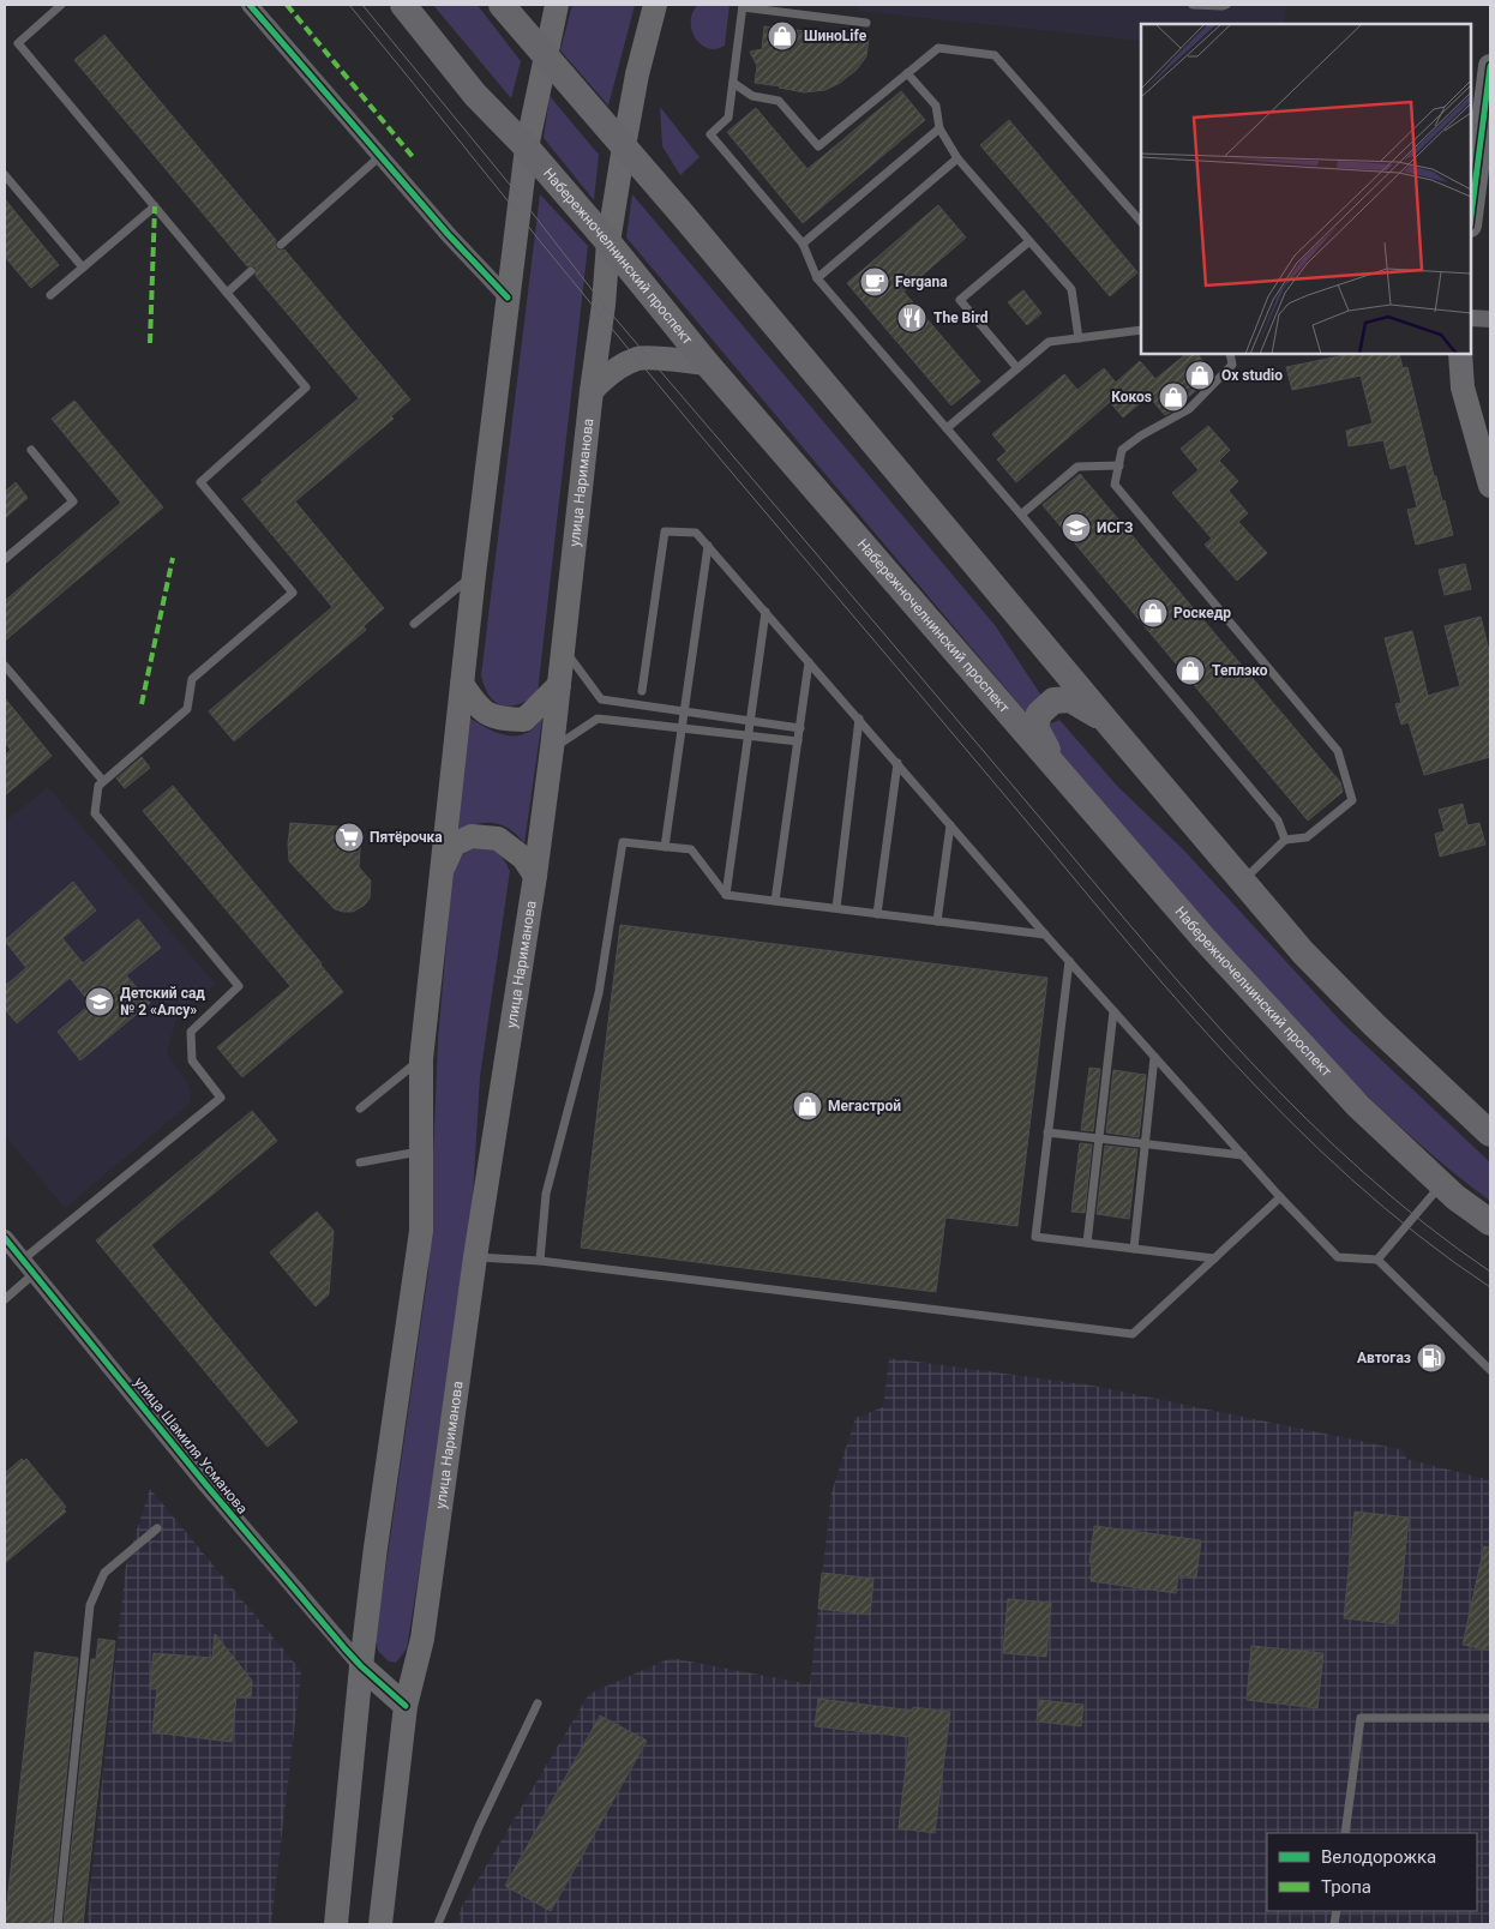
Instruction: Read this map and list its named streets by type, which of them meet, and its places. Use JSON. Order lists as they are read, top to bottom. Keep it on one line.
{"streets":{"main road":["Набережночелнинский проспект","улица Нариманова"],"street":["улица Шамиля Усманова"]},"crossings":[["Набережночелнинский проспект","улица Нариманова"]],"places":{"shop":["ШиноLife","Ox studio","Кокоs","Роскедр","Теплэко","Мегастрой"],"cafe":["Fergana"],"restaurant":["The Bird"],"school or university":["ИСГЗ","Детский сад № 2 «Алсу»"],"supermarket":["Пятёрочка"],"fuel station":["Автогаз"]},"legend":["Велодорожка","Тропа"]}
